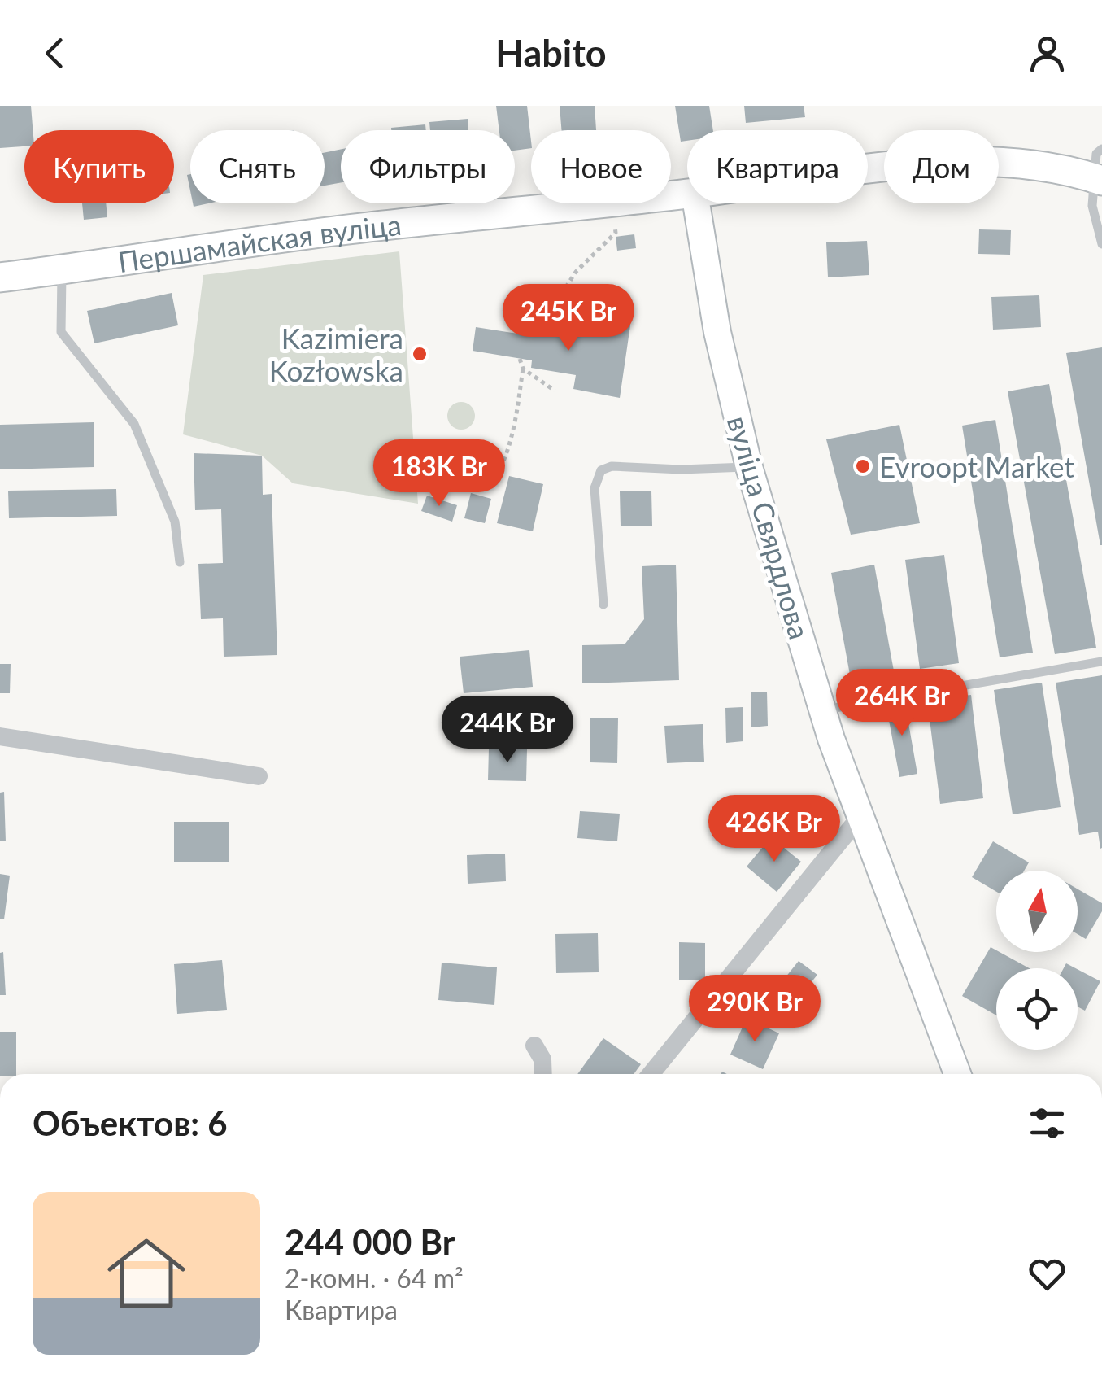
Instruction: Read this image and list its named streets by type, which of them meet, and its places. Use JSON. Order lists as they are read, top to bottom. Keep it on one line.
{"streets":{"main road":["Першамайская вуліца","вуліца Свярдлова"]},"places":["Kazimiera Kozłowska","Evroopt Market"],"north":"top","page":{"header":"Habito","chip":["Купить","Снять","Фильтры","Новое","Квартира","Дом"],"price":["245K Br","183K Br","264K Br","244K Br","426K Br","290K Br"],"heading":"Объектов: 6","list":[{"name":"244 000 Br","note":"2-комн. · 64 m² · Квартира"}]}}
